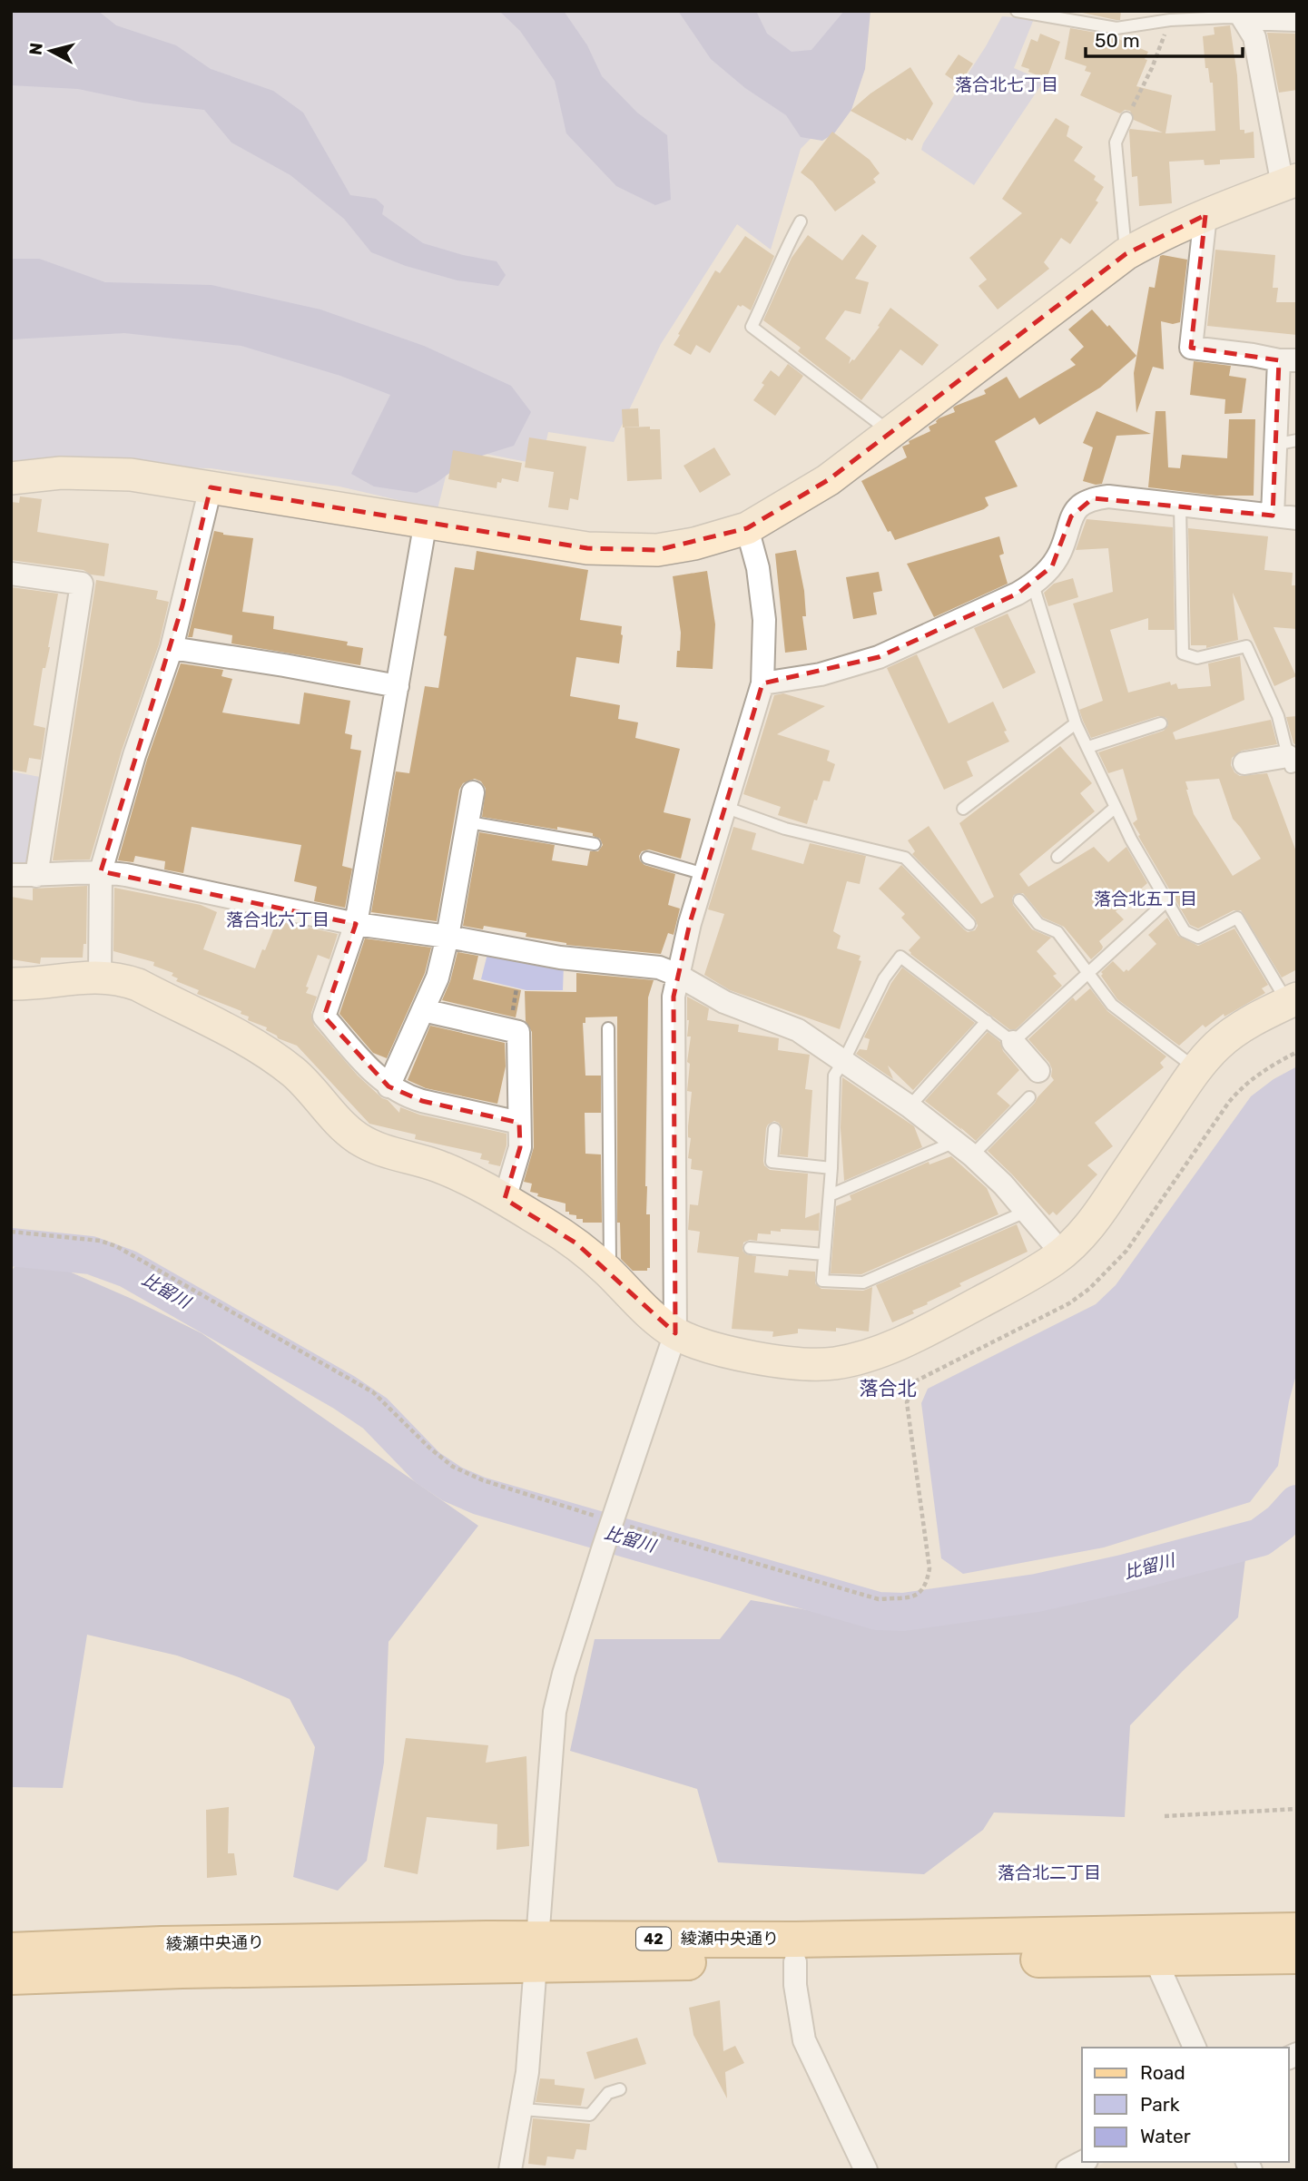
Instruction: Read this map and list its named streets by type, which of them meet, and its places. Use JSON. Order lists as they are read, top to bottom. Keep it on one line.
{"streets":{"main road":["42","綾瀬中央通り"]},"districts":["落合北七丁目","落合北五丁目","落合北六丁目","落合北","落合北二丁目"],"water":["比留川"],"legend":["Road","Park","Water"],"scale_bar":"50 m","north":"left"}
